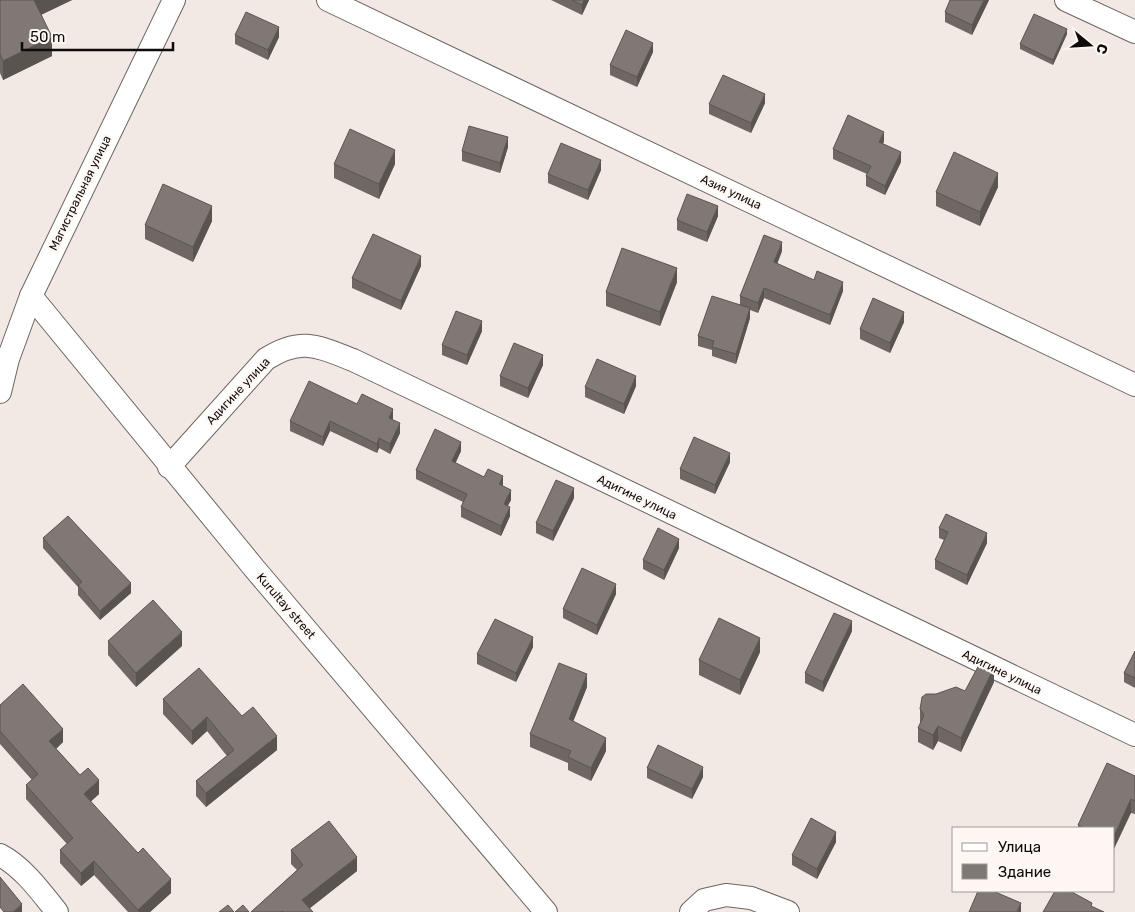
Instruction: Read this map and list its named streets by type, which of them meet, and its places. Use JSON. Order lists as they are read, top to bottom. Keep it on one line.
{"streets":{"street":["Азия улица","Магистральная улица","Адигине улица","Kurultay street"]},"crossings":[["Магистральная улица","Kurultay street"],["Адигине улица","Kurultay street"]],"legend":["Улица","Здание"],"scale_bar":"50 m","north":"right"}
